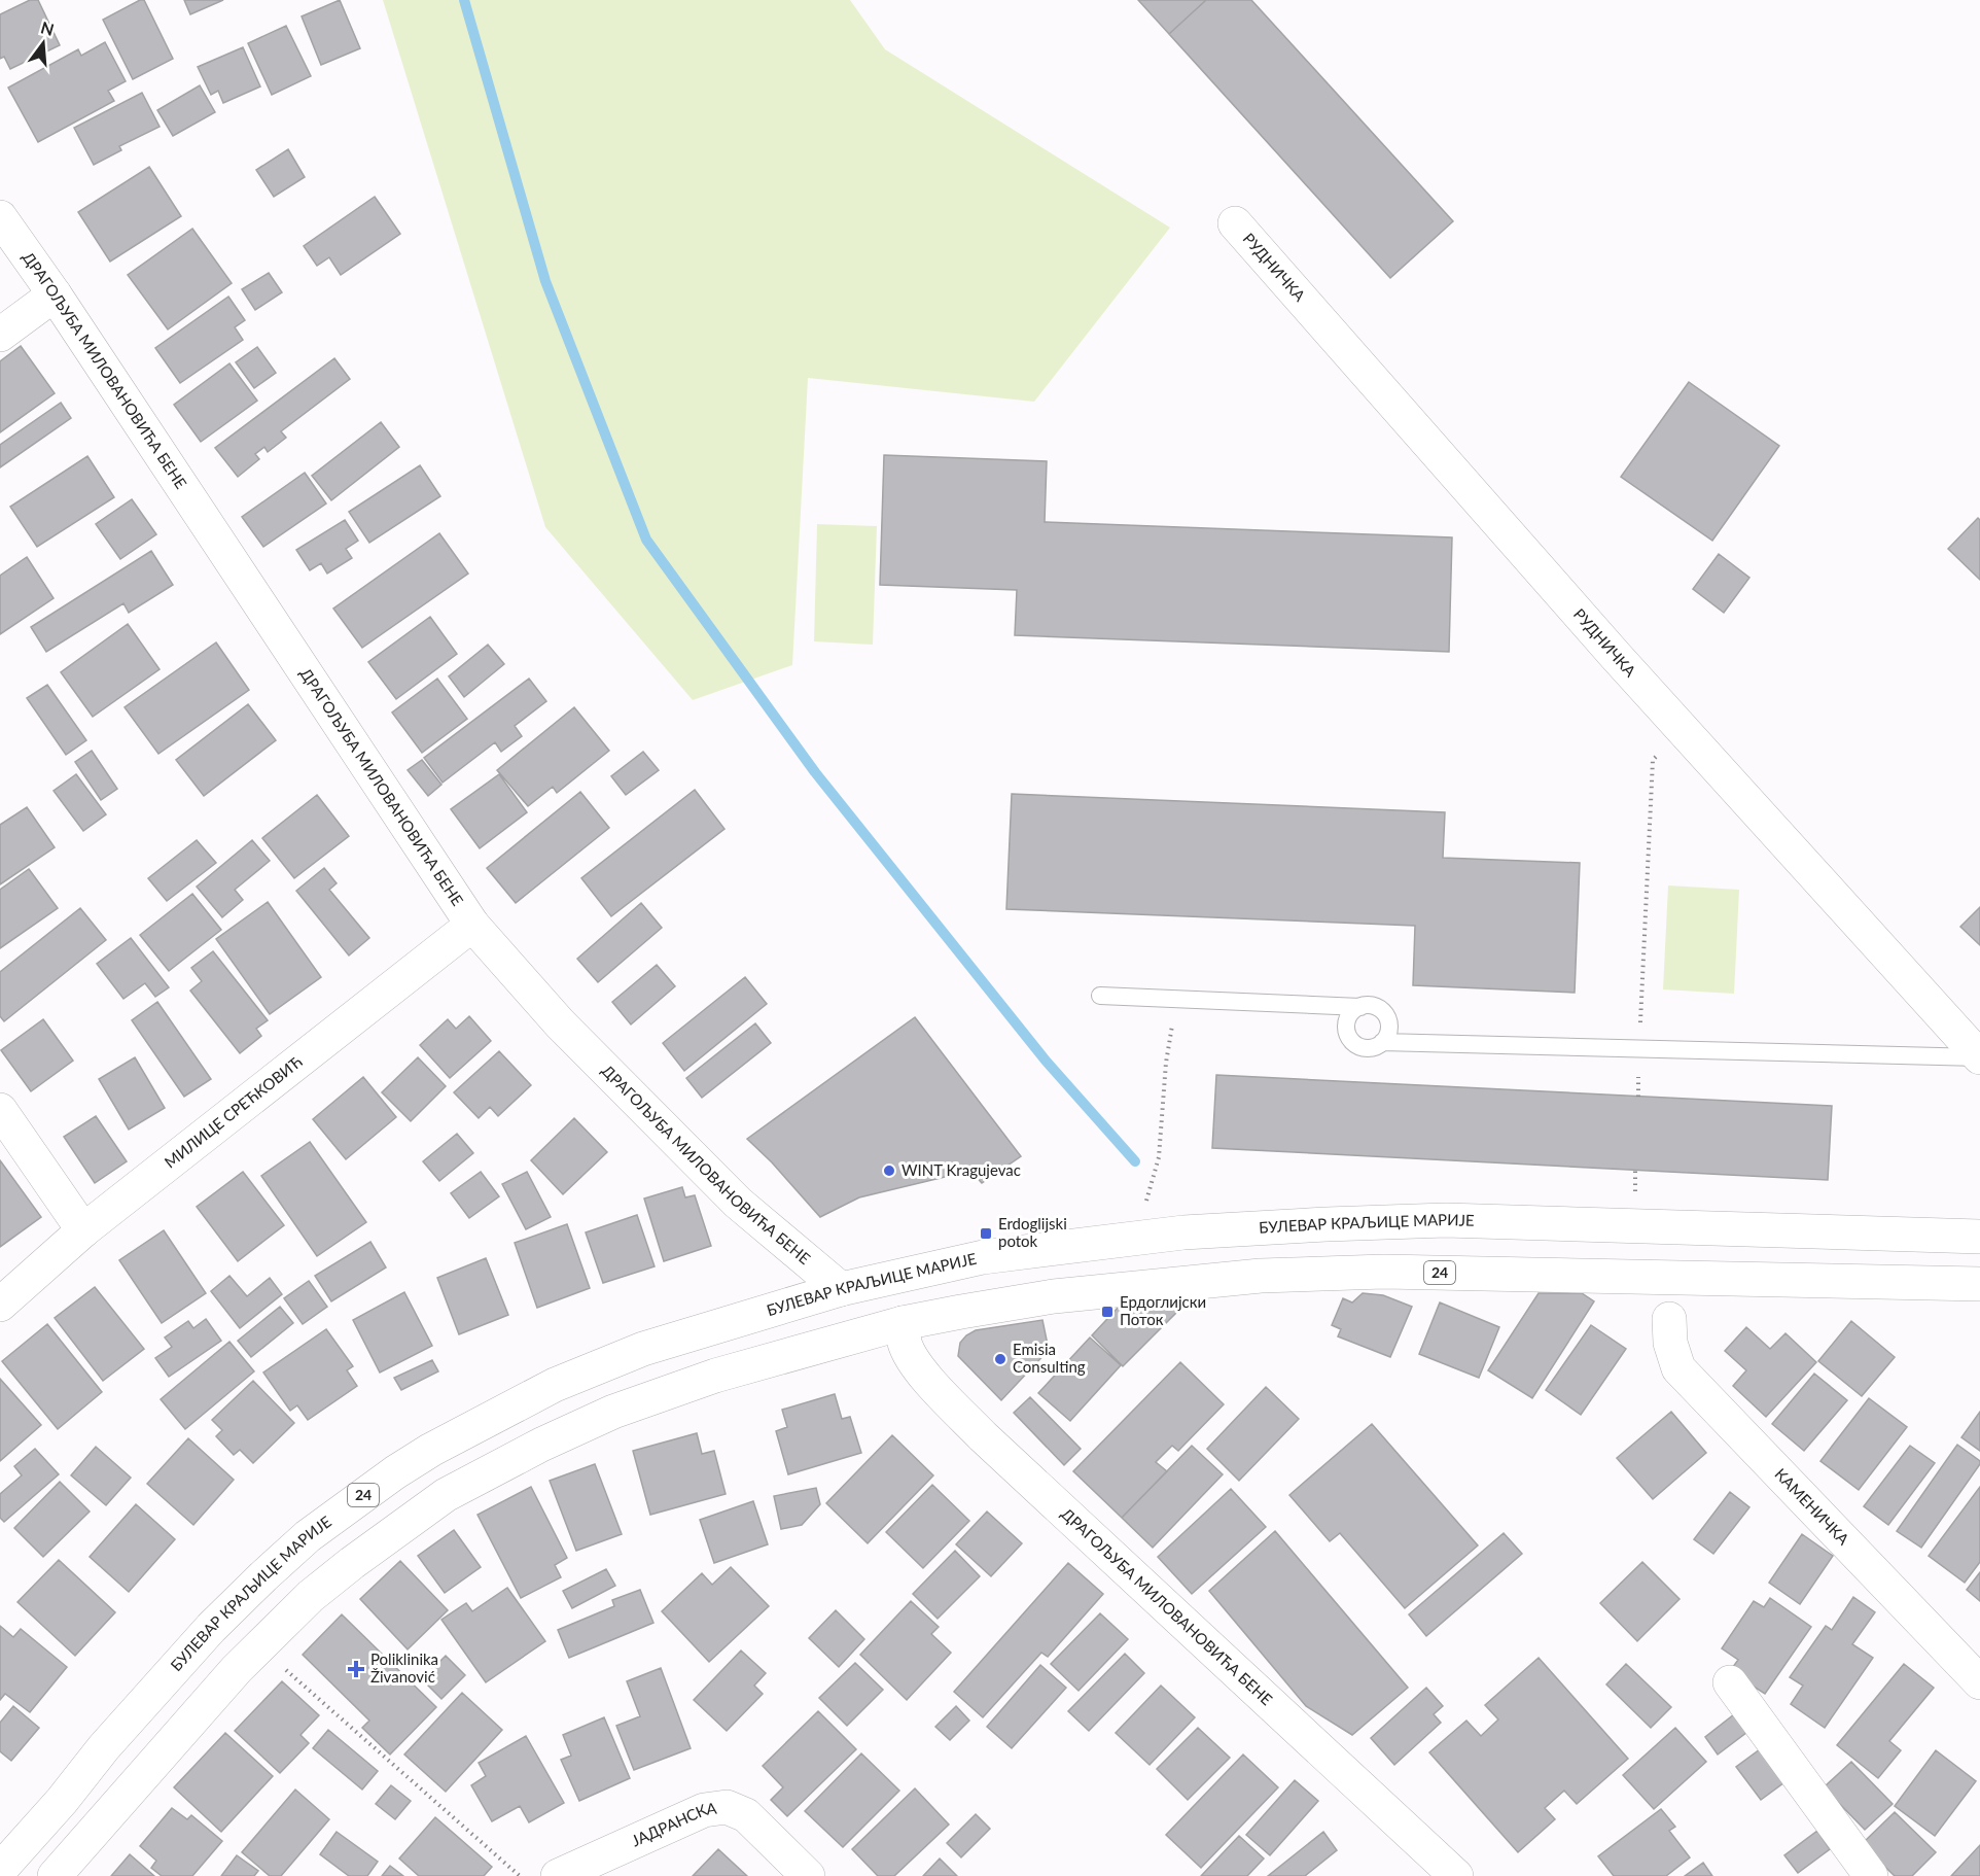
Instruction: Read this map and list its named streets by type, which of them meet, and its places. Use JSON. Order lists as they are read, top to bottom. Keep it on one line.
{"streets":{"street":["РУДНИЧКА","ДРАГОЉУБА МИЛОВАНОВИЋА БЕНЕ","МИЛИЦЕ СРЕЋКОВИЋ","БУЛЕВАР КРАЉИЦЕ МАРИЈЕ","24","КАМЕНИЧКА","ЈАДРАНСКА"]},"crossings":[["ДРАГОЉУБА МИЛОВАНОВИЋА БЕНЕ","МИЛИЦЕ СРЕЋКОВИЋ"],["ДРАГОЉУБА МИЛОВАНОВИЋА БЕНЕ","БУЛЕВАР КРАЉИЦЕ МАРИЈЕ"],["ДРАГОЉУБА МИЛОВАНОВИЋА БЕНЕ","24"]],"places":{"other":["WINT Kragujevac","Emisia Consulting"],"transit":["Erdoglijski potok","Ердоглијски Поток"],"health":["Poliklinika Živanović"]},"north":"top"}
